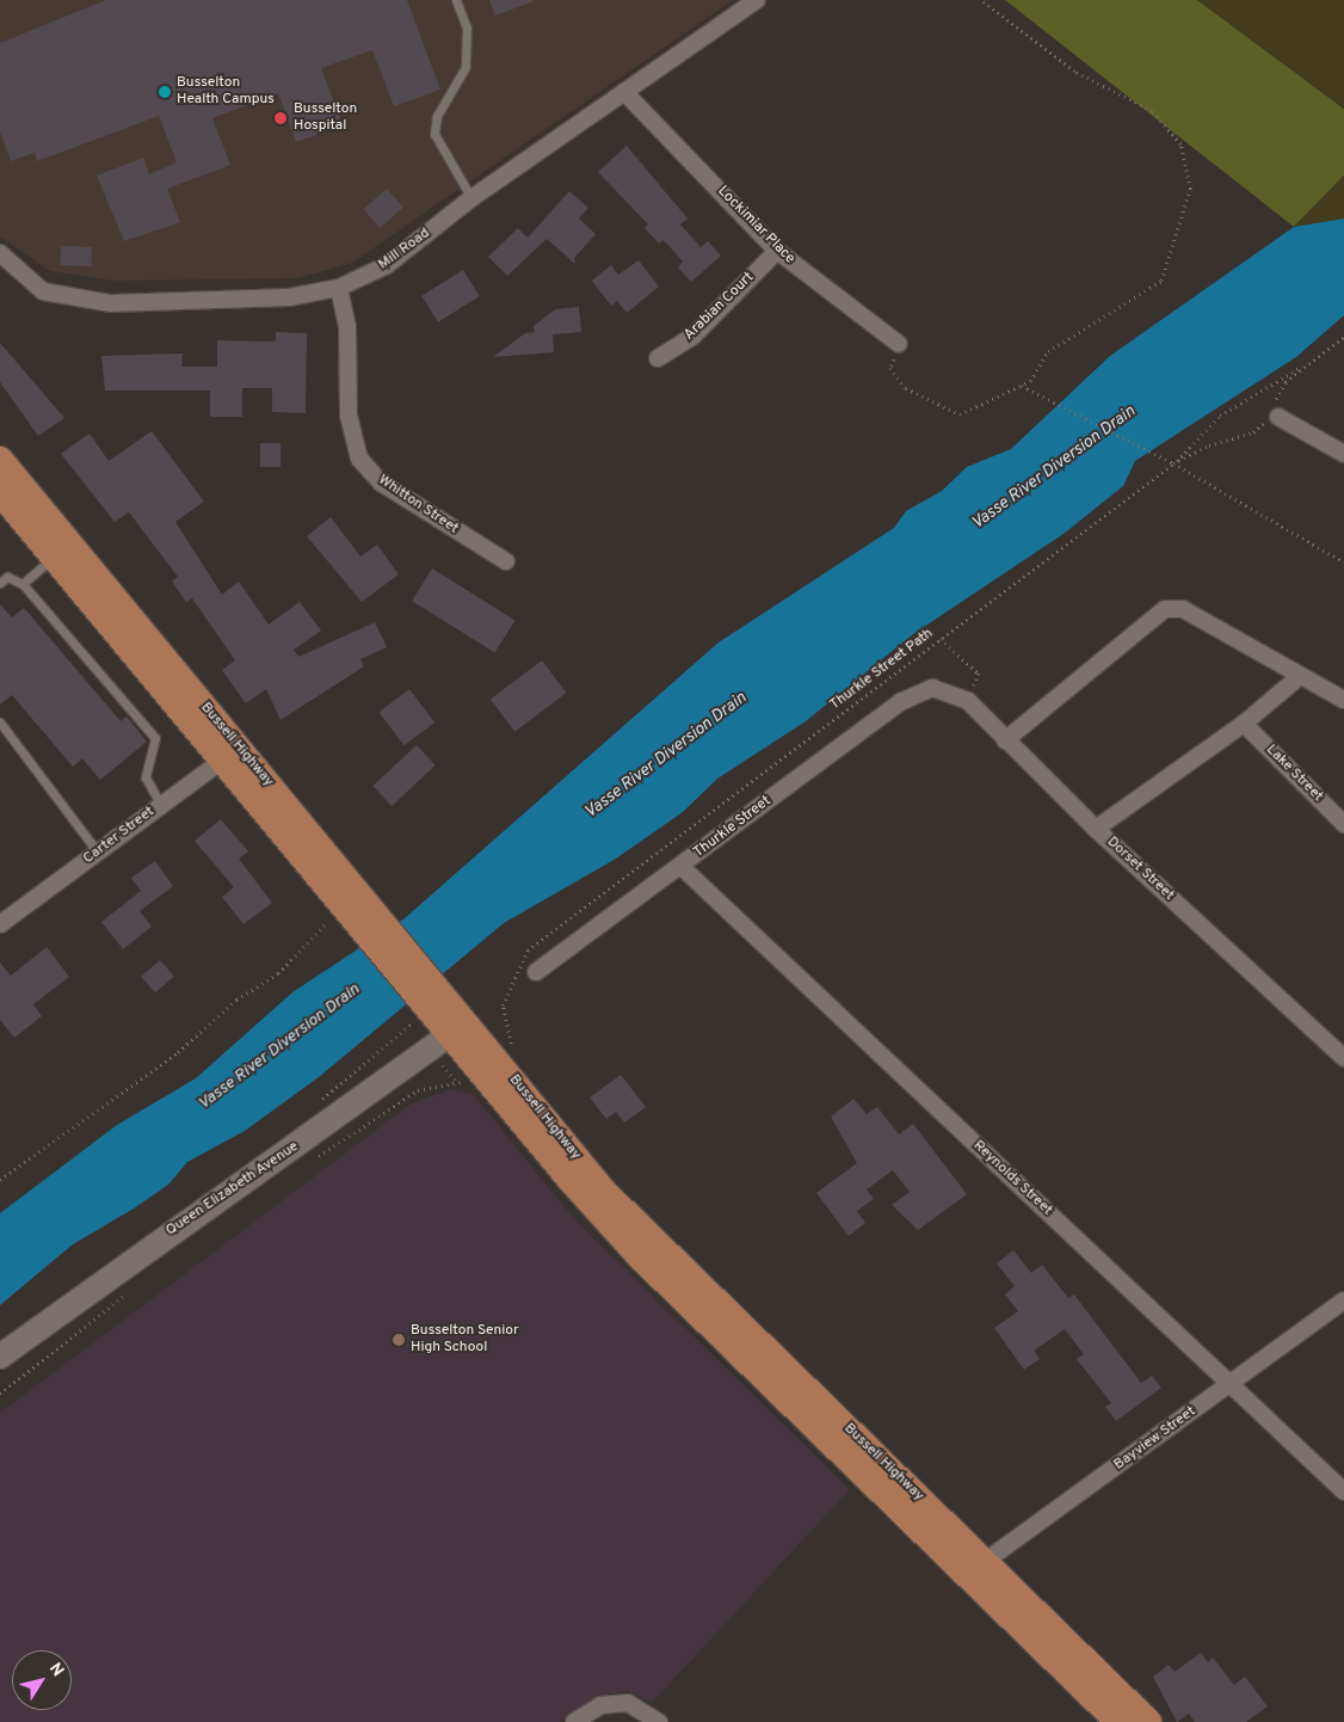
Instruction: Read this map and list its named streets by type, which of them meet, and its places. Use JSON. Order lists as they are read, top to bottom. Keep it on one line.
{"streets":{"main road":["Bussell Highway"],"street":["Lockimiar Place","Mill Road","Arabian Court","Whitton Street","Lake Street","Thurkle Street","Carter Street","Dorset Street","Reynolds Street","Queen Elizabeth Avenue","Bayview Street"],"path":["Thurkle Street Path"]},"crossings":[["Lockimiar Place","Mill Road"],["Lockimiar Place","Arabian Court"],["Mill Road","Whitton Street"],["Thurkle Street Path","Bussell Highway"],["Bussell Highway","Carter Street"],["Bussell Highway","Queen Elizabeth Avenue"],["Bussell Highway","Bayview Street"],["Thurkle Street","Dorset Street"],["Thurkle Street","Reynolds Street"],["Reynolds Street","Bayview Street"]],"water":["Vasse River Diversion Drain"],"places":["Busselton Health Campus","Busselton Hospital","Busselton Senior High School"],"north":"top right"}
